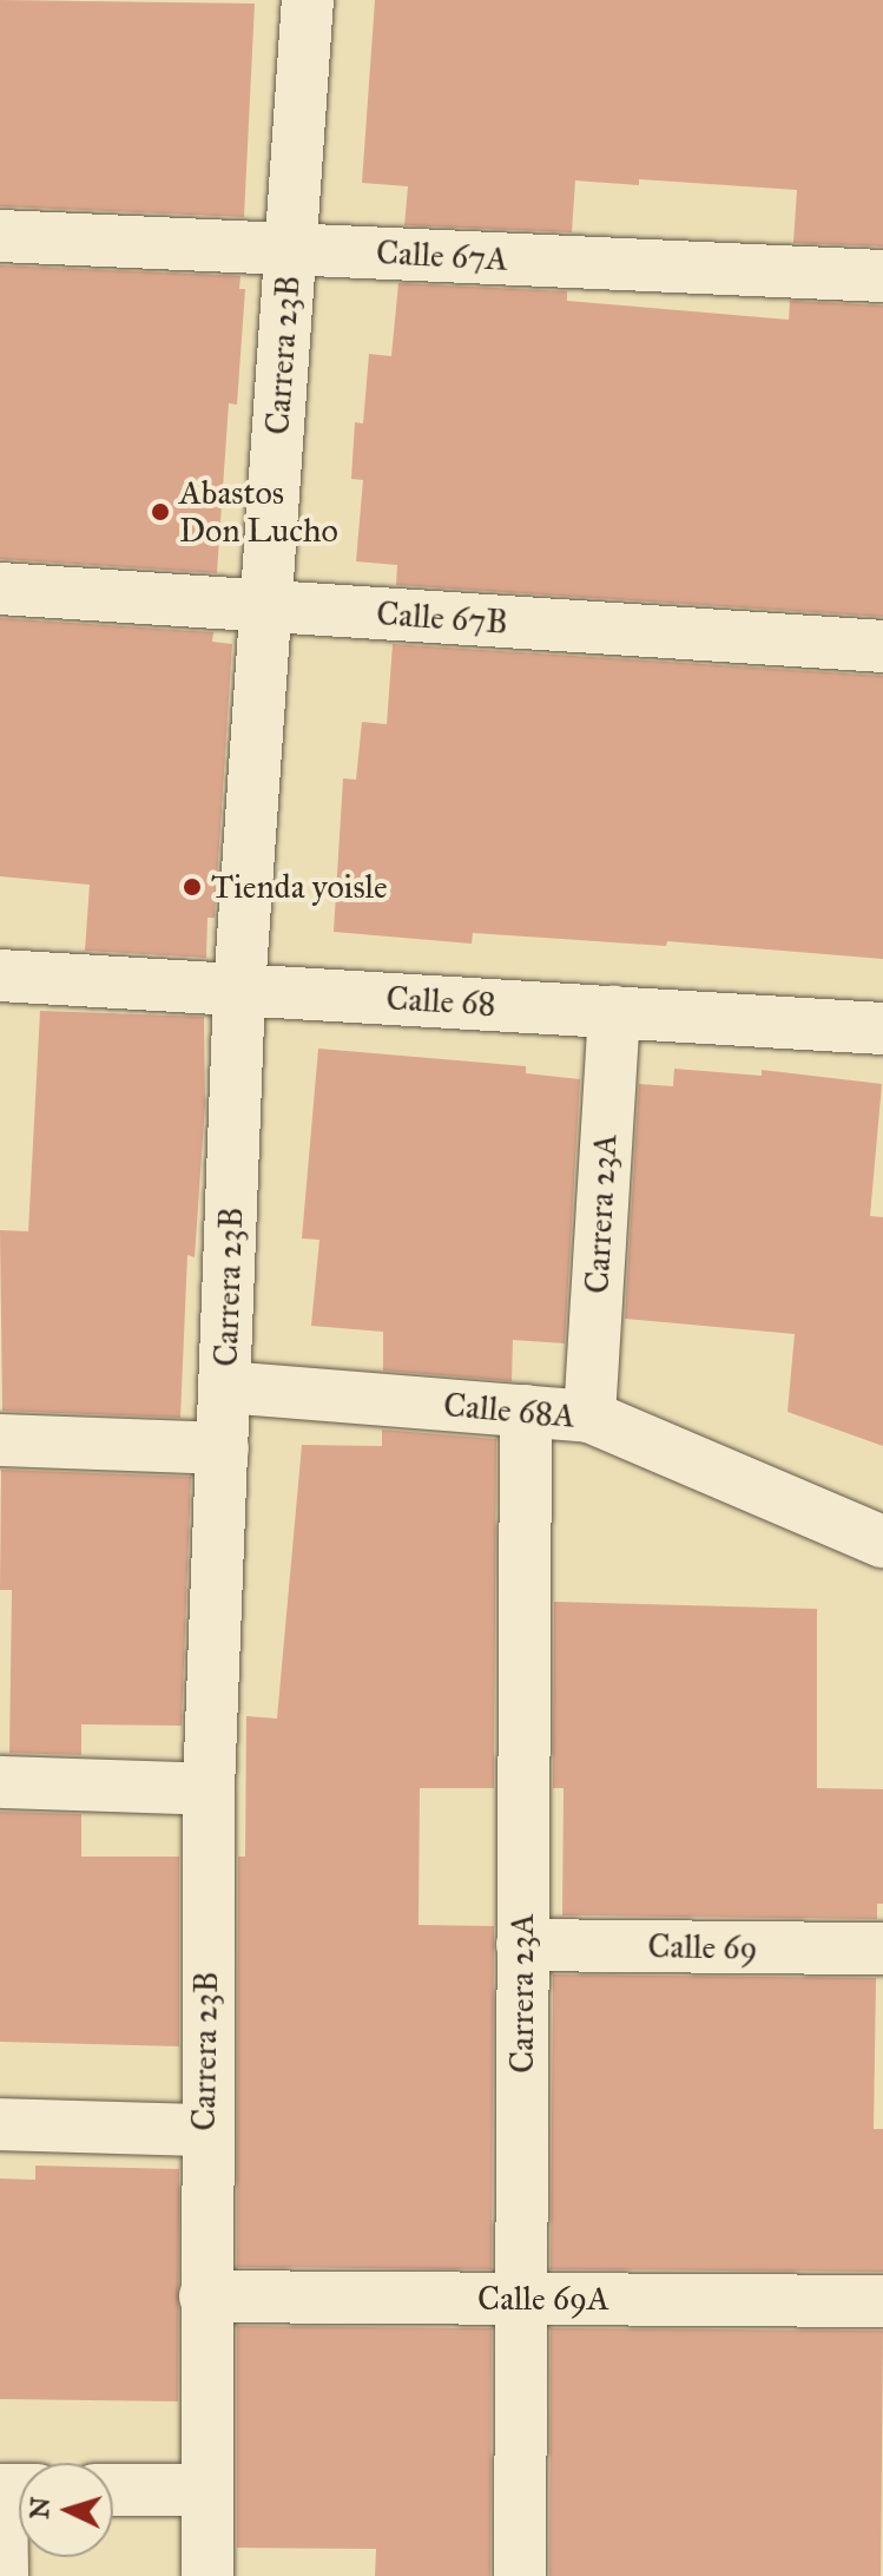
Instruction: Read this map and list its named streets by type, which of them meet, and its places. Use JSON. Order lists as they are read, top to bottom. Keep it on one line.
{"streets":{"street":["Calle 67A","Carrera 23B","Calle 67B","Calle 68","Carrera 23A","Calle 68A","Calle 69","Calle 69A"]},"crossings":[["Calle 67A","Carrera 23B"],["Carrera 23B","Calle 67B"],["Carrera 23B","Calle 68"],["Carrera 23B","Calle 68A"],["Carrera 23B","Calle 69A"],["Calle 68","Carrera 23A"],["Carrera 23A","Calle 68A"],["Carrera 23A","Calle 69"],["Carrera 23A","Calle 69A"]],"places":["Abastos Don Lucho","Tienda yoisle"],"north":"left"}
